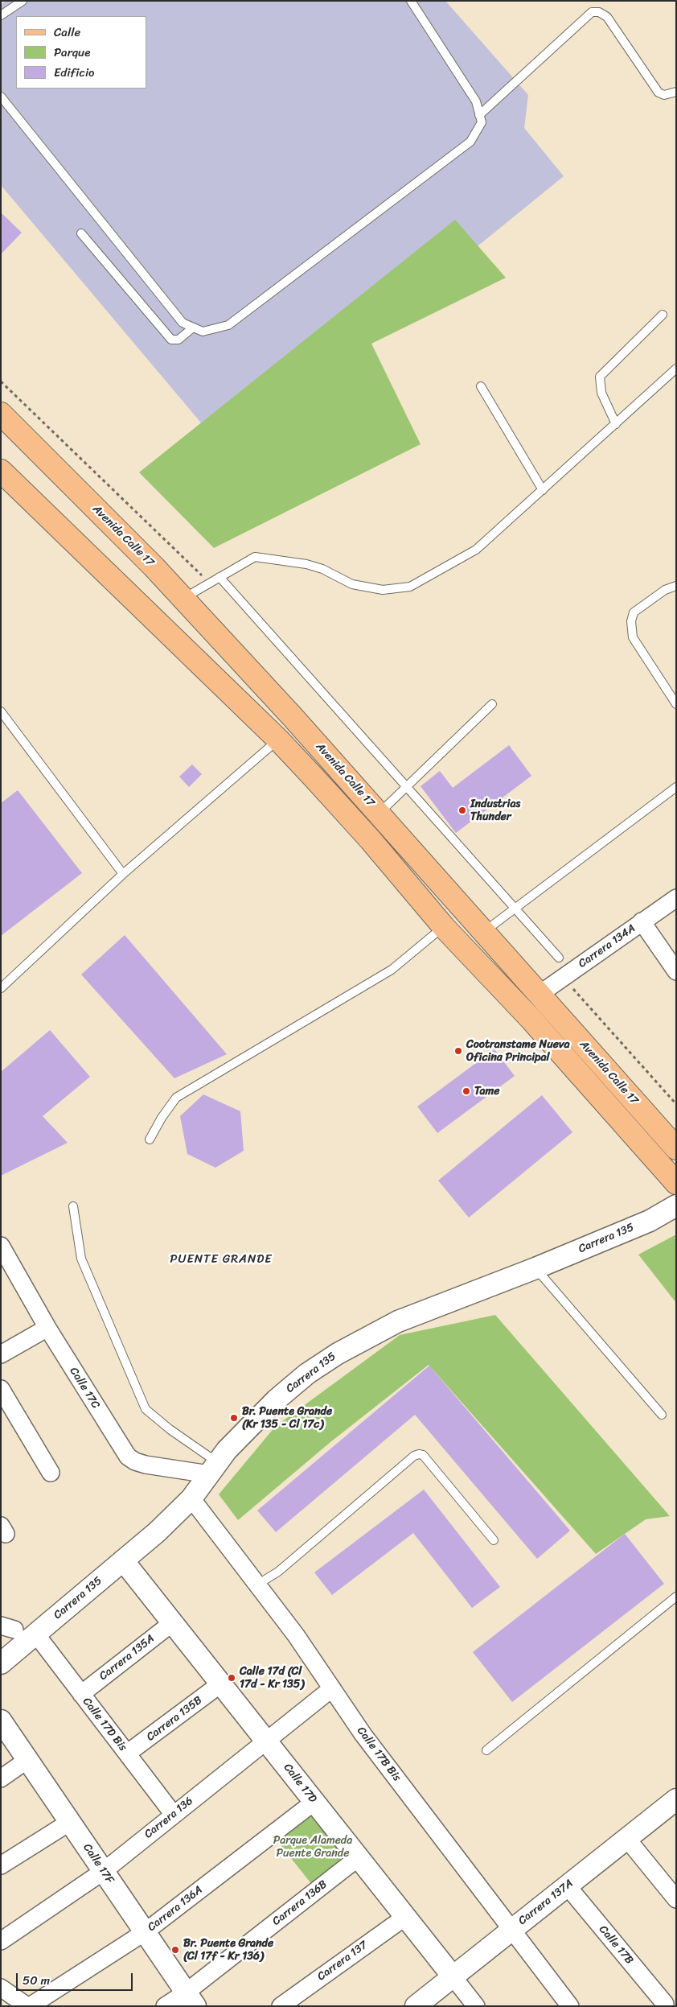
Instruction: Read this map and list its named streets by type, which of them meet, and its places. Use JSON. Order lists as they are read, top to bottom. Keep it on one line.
{"streets":{"main road":["Avenida Calle 17"],"street":["Carrera 134A","Carrera 135","Calle 17C","Carrera 135A","Carrera 135B","Calle 17D Bis","Calle 17B Bis","Calle 17D","Carrera 136","Calle 17F","Carrera 137A","Carrera 136B","Carrera 136A","Calle 17B","Carrera 137"]},"crossings":[["Avenida Calle 17","Carrera 134A"],["Carrera 135","Calle 17C"],["Carrera 135","Calle 17D Bis"],["Carrera 135","Calle 17B Bis"],["Carrera 135","Calle 17D"],["Carrera 135A","Calle 17D Bis"],["Carrera 135A","Calle 17D"],["Carrera 135B","Calle 17D Bis"],["Carrera 135B","Calle 17D"],["Calle 17D Bis","Carrera 136"],["Calle 17B Bis","Carrera 136"],["Calle 17B Bis","Carrera 137A"],["Calle 17D","Carrera 136"],["Calle 17D","Carrera 137A"],["Calle 17D","Carrera 136B"],["Calle 17D","Carrera 136A"],["Calle 17D","Carrera 137"],["Carrera 136","Calle 17F"],["Calle 17F","Carrera 136B"],["Calle 17F","Carrera 136A"],["Carrera 137A","Calle 17B"]],"districts":["PUENTE GRANDE"],"parks":["Parque Alameda Puente Grande"],"places":["Industrias Thunder","Cootranstame Nueva Oficina Principal","Tame","Br. Puente Grande (Kr 135 - Cl 17c)","Calle 17d (Cl 17d - Kr 135)","Br. Puente Grande (Cl 17f - Kr 136)"],"legend":["Calle","Parque","Edificio"],"scale_bar":"50 m"}
